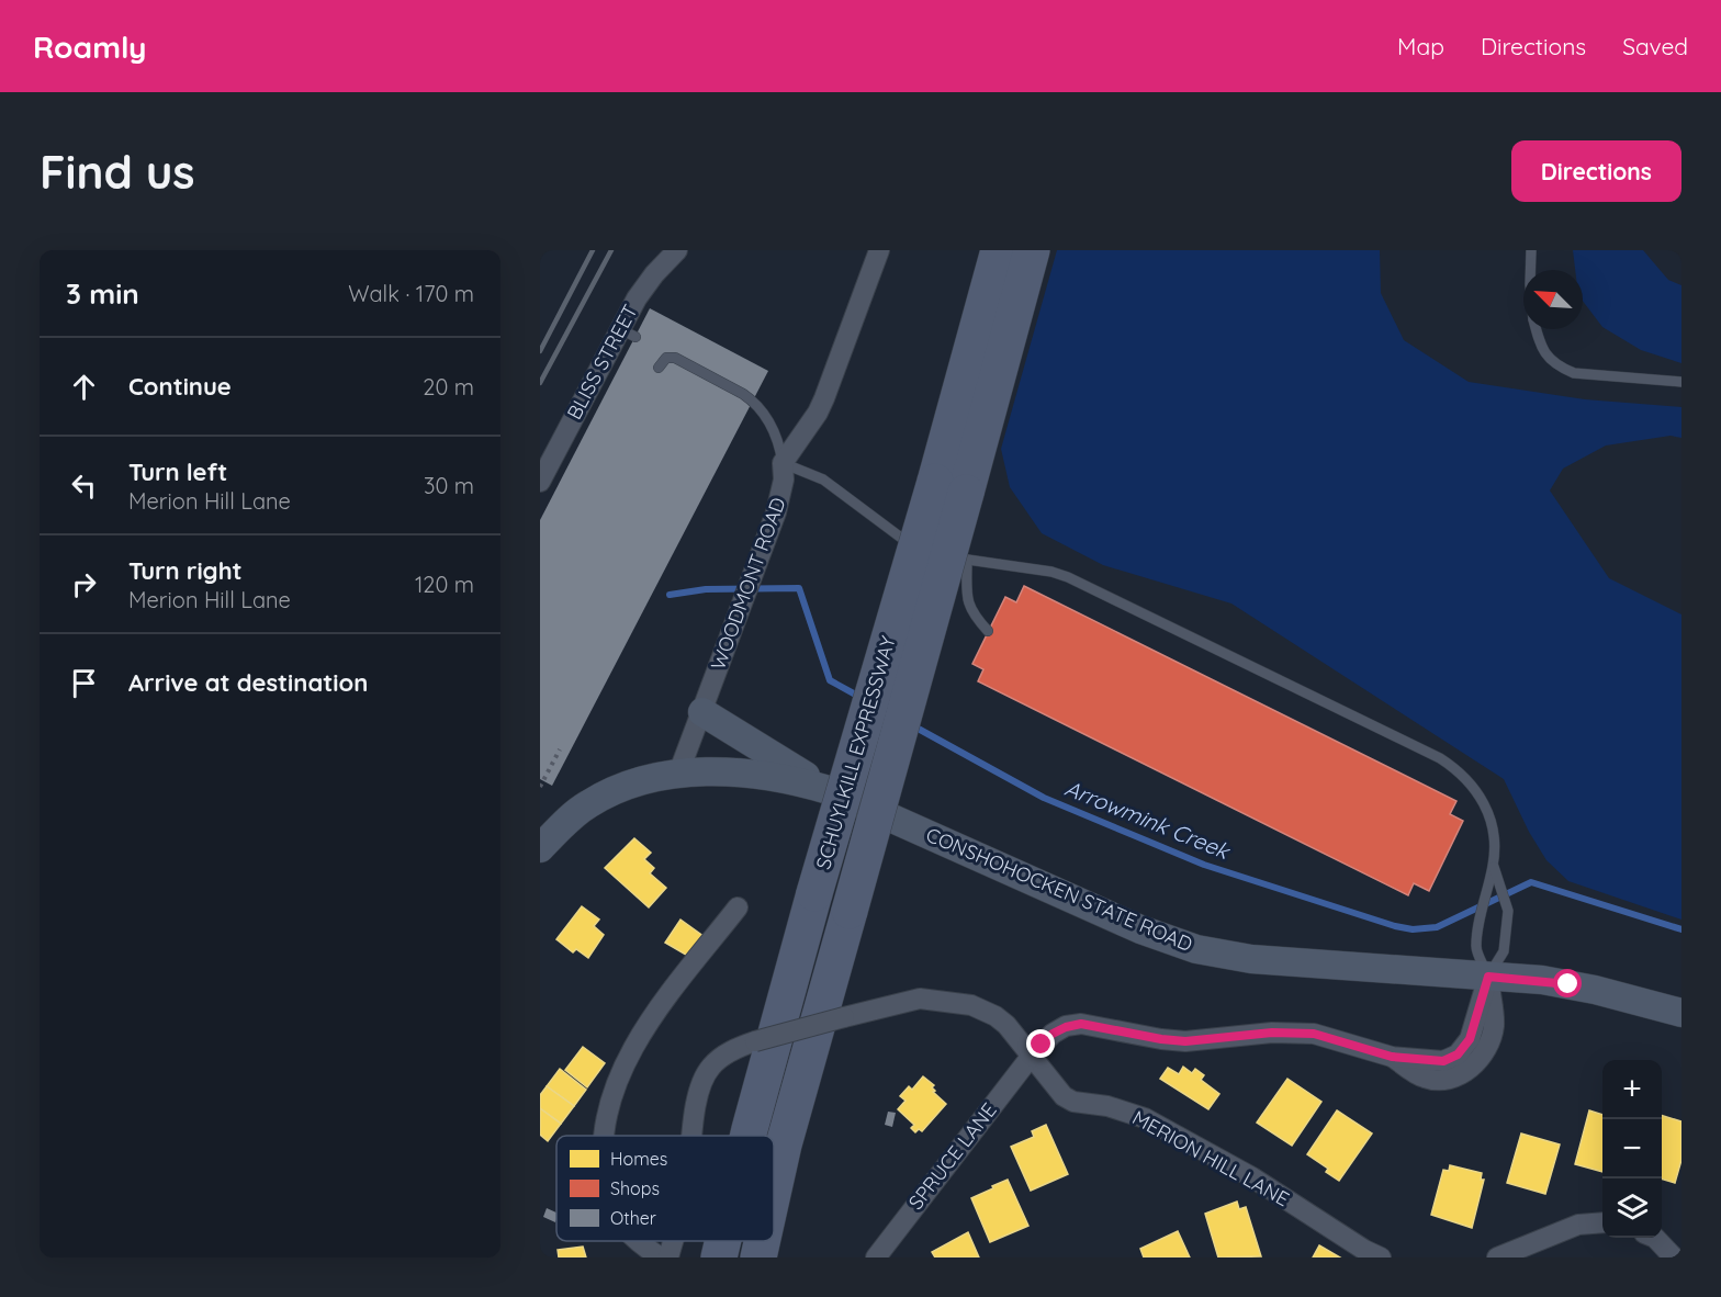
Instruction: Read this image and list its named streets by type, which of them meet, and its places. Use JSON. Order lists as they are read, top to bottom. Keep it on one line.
{"streets":{"highway":["SCHUYLKILL EXPRESSWAY"],"main road":["CONSHOHOCKEN STATE ROAD"],"street":["BLISS STREET","WOODMONT ROAD","SPRUCE LANE","MERION HILL LANE"]},"crossings":[["WOODMONT ROAD","CONSHOHOCKEN STATE ROAD"],["SPRUCE LANE","MERION HILL LANE"]],"water":["Arrowmink Creek"],"legend":["Homes","Shops","Other"],"north":"top left","page":{"header":"Roamly","nav":["Map","Directions","Saved"],"buttons":"Directions","title":"Find us","heading":["3 min","Walk · 170 m"],"list":[["Continue","20 m"],["Turn left","Merion Hill Lane","30 m"],["Turn right","Merion Hill Lane","120 m"],"Arrive at destination"],"map_buttons":["+","−"]}}
